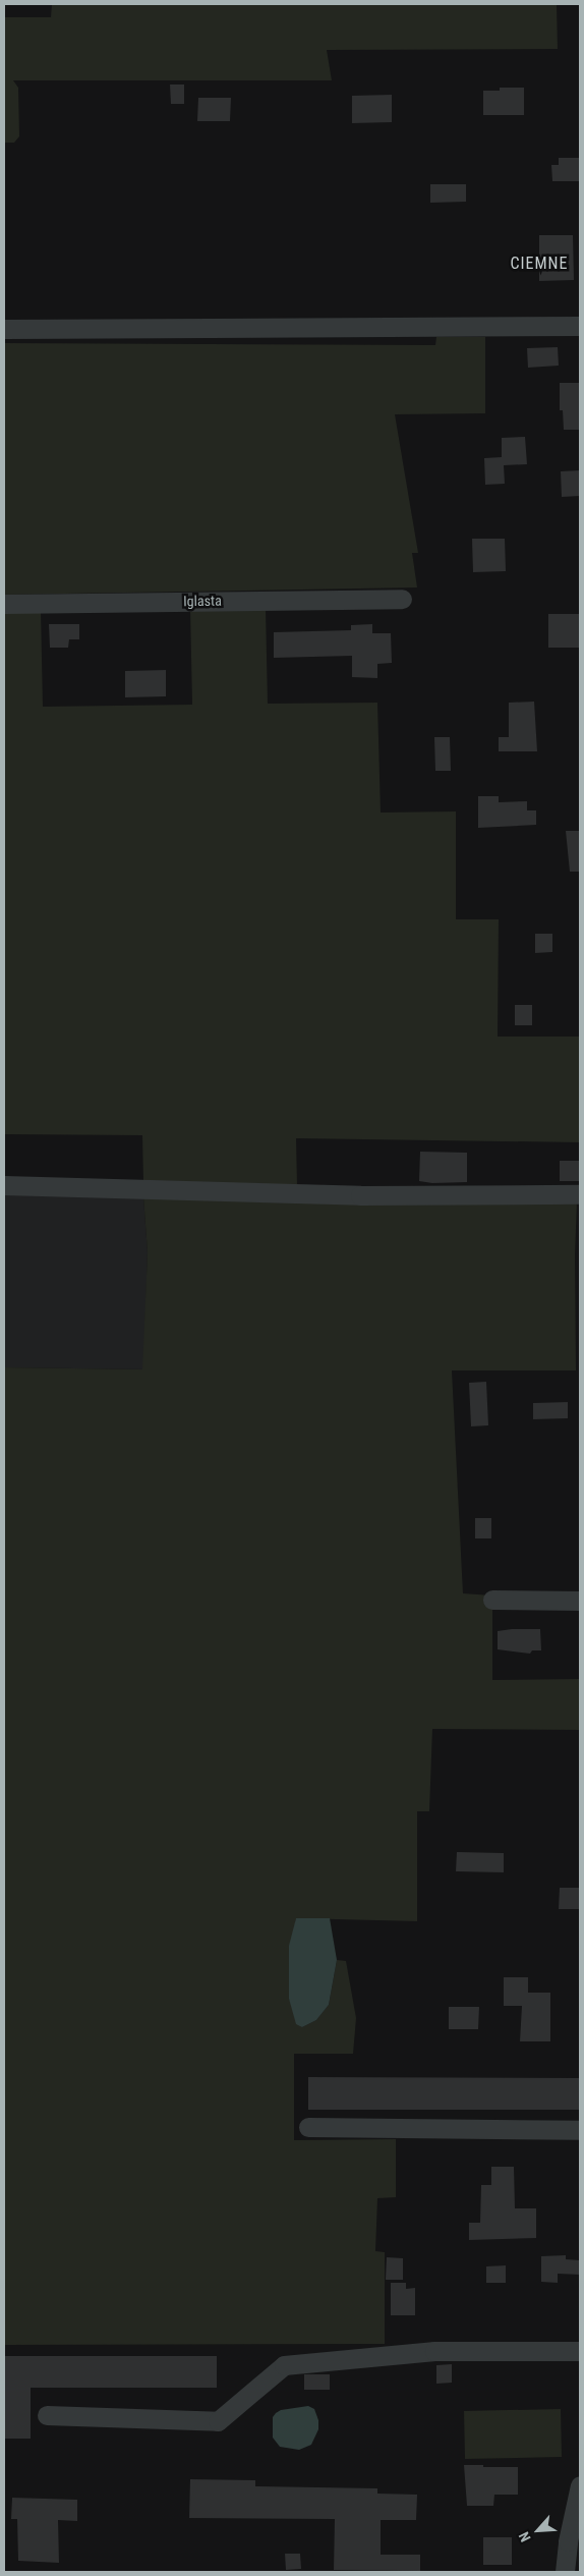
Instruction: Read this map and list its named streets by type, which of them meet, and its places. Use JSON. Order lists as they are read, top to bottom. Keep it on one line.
{"streets":{"street":["Iglasta"]},"districts":["CIEMNE"],"north":"bottom left"}
